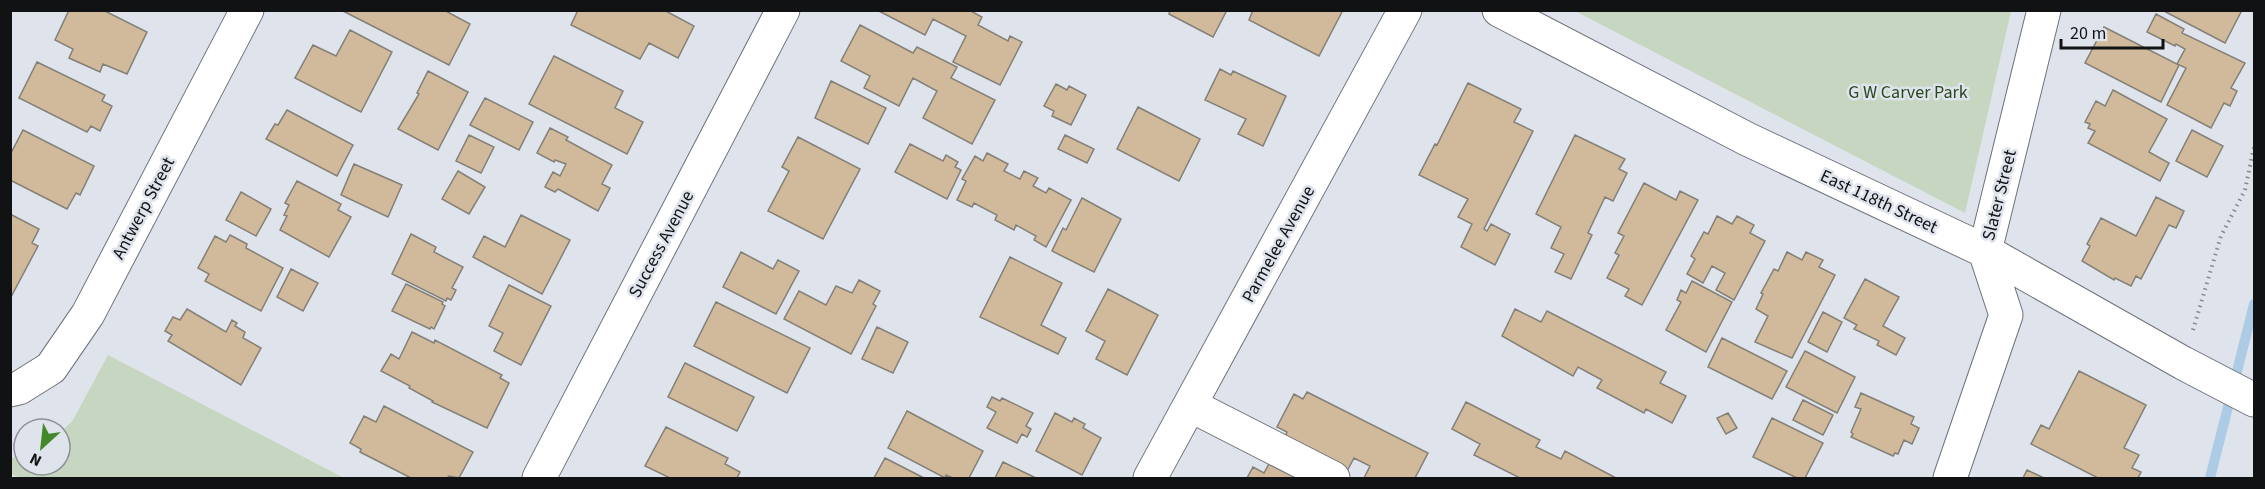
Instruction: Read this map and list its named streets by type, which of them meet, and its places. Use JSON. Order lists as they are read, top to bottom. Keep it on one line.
{"streets":{"street":["Slater Street","East 118th Street","Antwerp Street","Success Avenue","Parmelee Avenue"]},"crossings":[["Slater Street","East 118th Street"]],"parks":["G W Carver Park"],"scale_bar":"20 m","north":"bottom left"}
